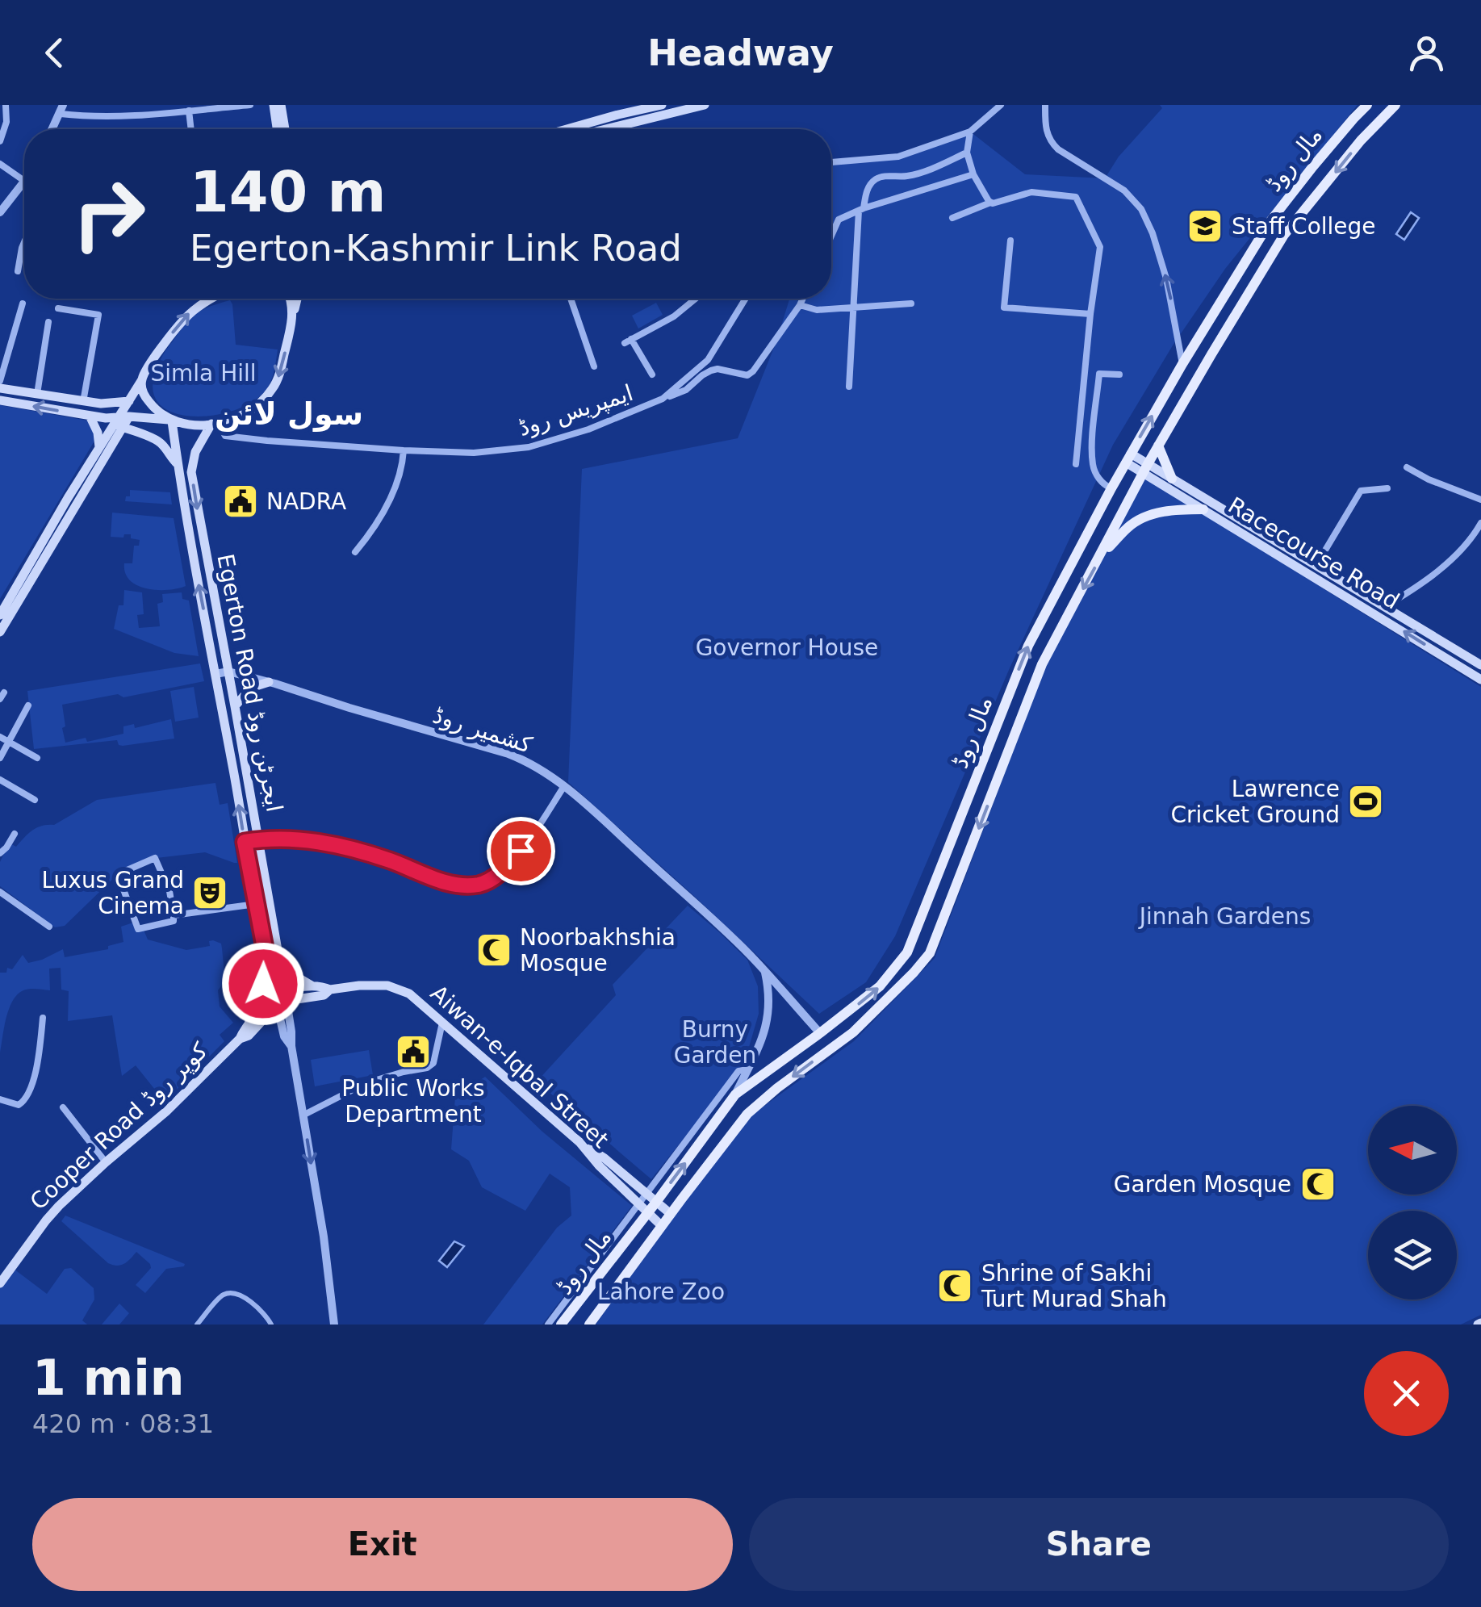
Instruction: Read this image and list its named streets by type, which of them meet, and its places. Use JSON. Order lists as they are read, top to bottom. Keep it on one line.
{"streets":{"main road":["مال روڈ","Racecourse Road","Egerton Road ایجرٹن روڈ","Aiwan-e-Iqbal Street","Cooper Road کوپر روڈ"],"street":["ایمپریس روڈ","کشمیر روڈ"]},"crossings":[["مال روڈ","Racecourse Road"],["مال روڈ","کشمیر روڈ"],["مال روڈ","Aiwan-e-Iqbal Street"],["ایمپریس روڈ","Egerton Road ایجرٹن روڈ"],["Egerton Road ایجرٹن روڈ","کشمیر روڈ"],["Egerton Road ایجرٹن روڈ","Aiwan-e-Iqbal Street"],["Egerton Road ایجرٹن روڈ","Cooper Road کوپر روڈ"],["Aiwan-e-Iqbal Street","Cooper Road کوپر روڈ"]],"districts":["سول لائن"],"parks":["Simla Hill","Governor House","Jinnah Gardens","Burny Garden","Lahore Zoo"],"places":{"school or university":["Staff College"],"public building":["NADRA","Public Works Department"],"sports":["Lawrence Cricket Ground"],"theatre":["Luxus Grand Cinema"],"mosque":["Noorbakhshia Mosque","Garden Mosque","Shrine of Sakhi Turt Murad Shah"]},"north":"left","page":{"header":"Headway","turn":["140 m","Egerton-Kashmir Link Road"],"heading":["1 min","420 m · 08:31"],"buttons":["Exit","Share"]}}
